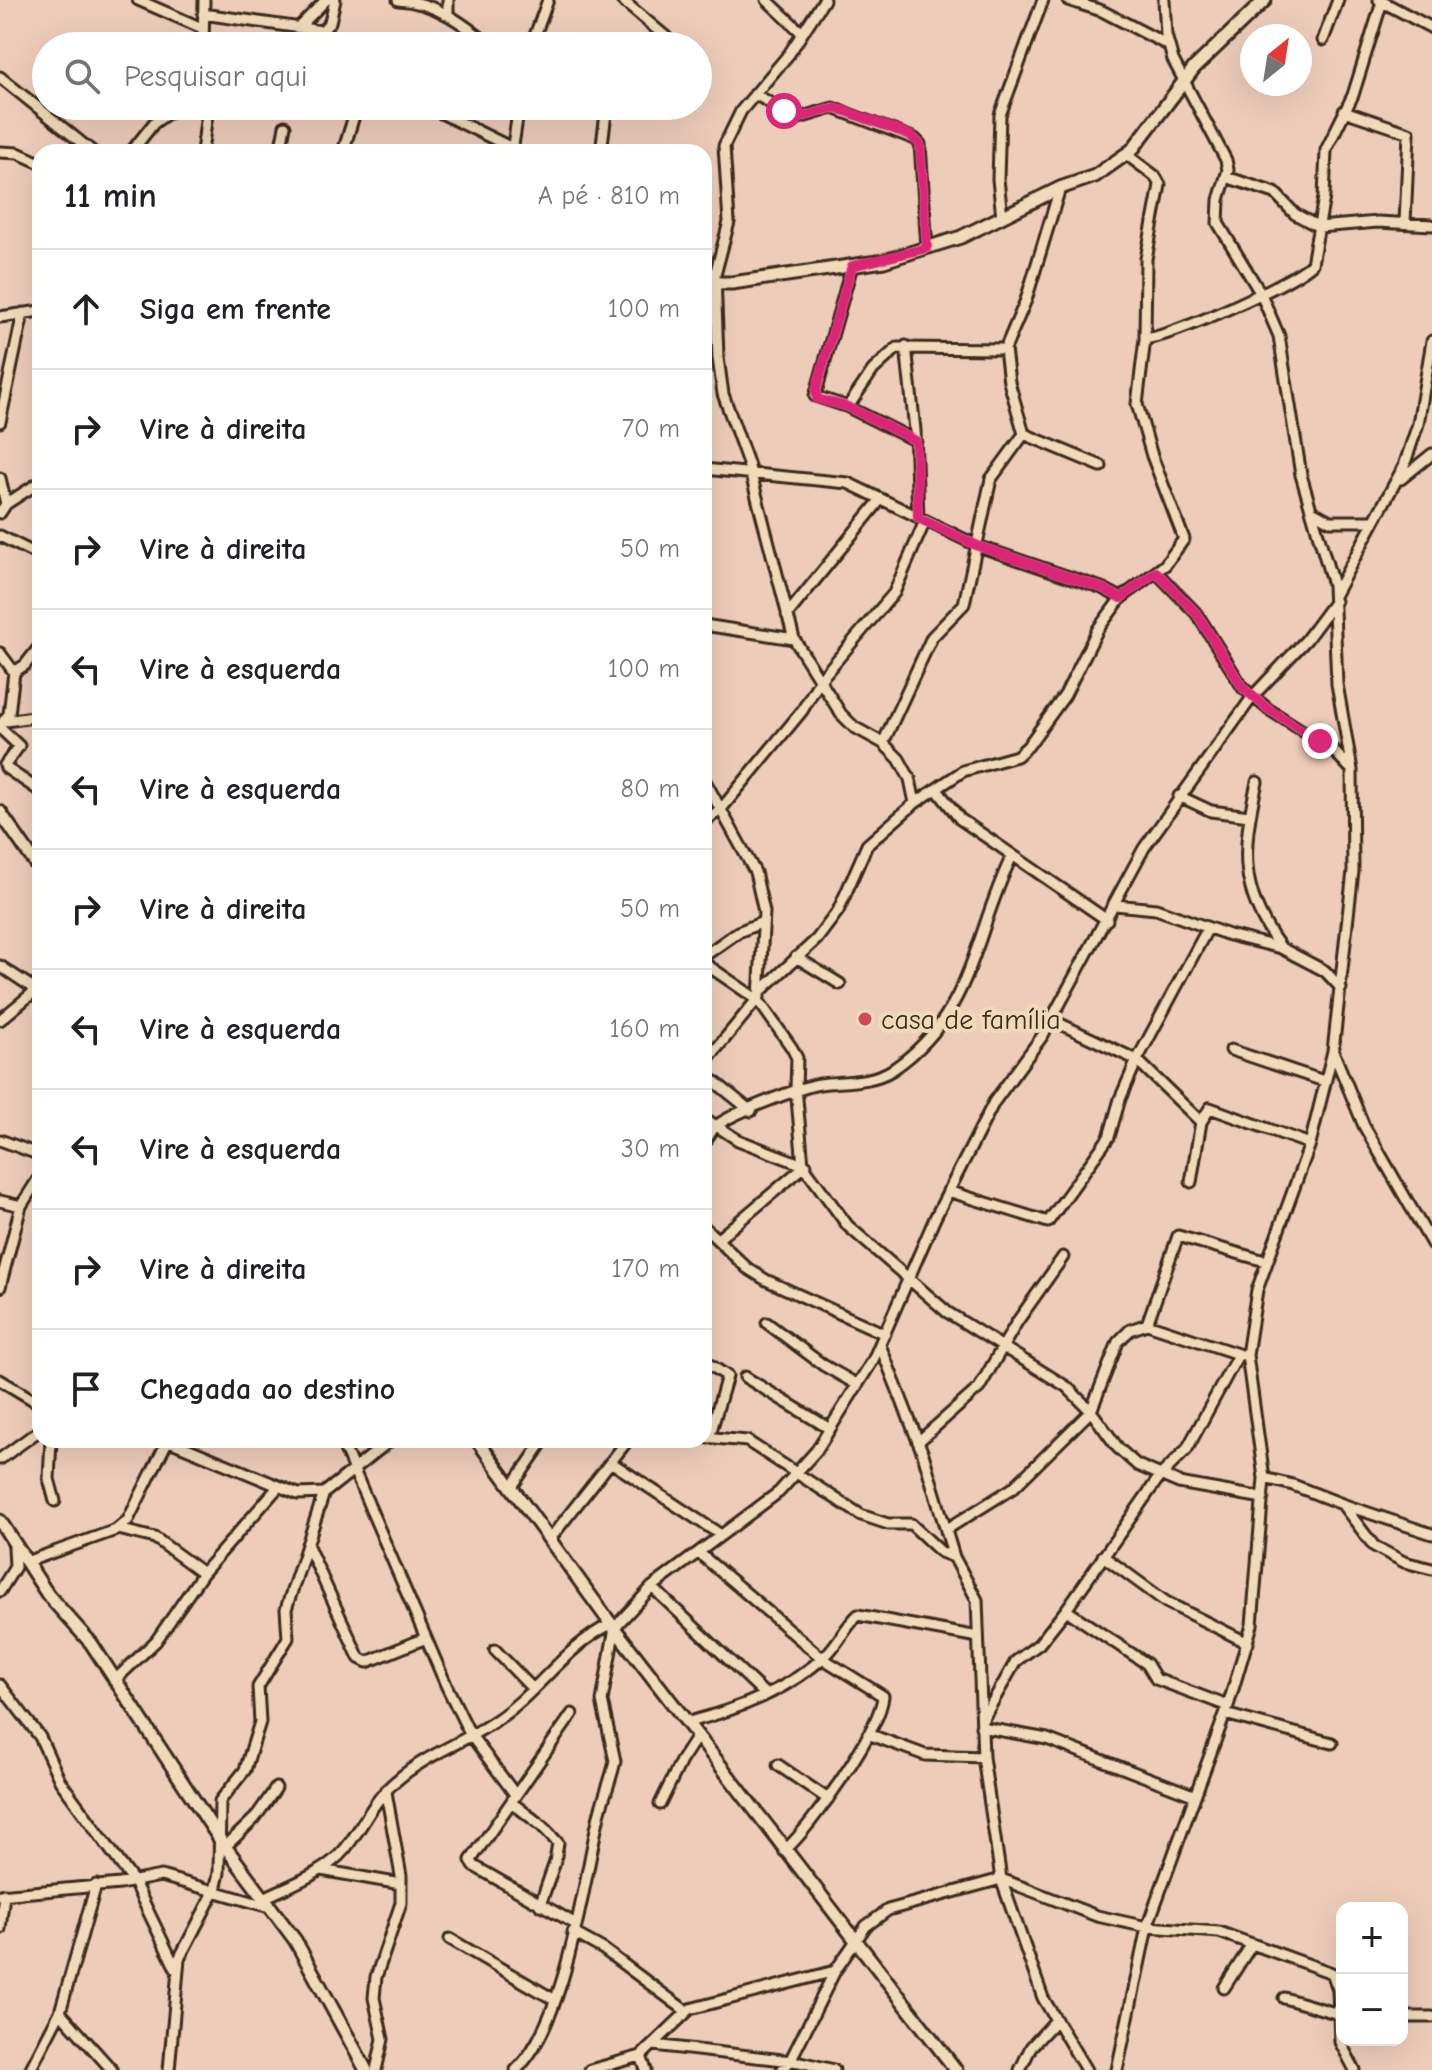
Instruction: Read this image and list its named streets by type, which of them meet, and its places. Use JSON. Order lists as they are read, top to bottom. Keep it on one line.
{"places":["casa de família"],"north":"top right","page":{"search":"Pesquisar aqui","heading":["11 min","A pé · 810 m"],"list":[["Siga em frente","100 m"],["Vire à direita","70 m"],["Vire à direita","50 m"],["Vire à esquerda","100 m"],["Vire à esquerda","80 m"],["Vire à direita","50 m"],["Vire à esquerda","160 m"],["Vire à esquerda","30 m"],["Vire à direita","170 m"],"Chegada ao destino"],"map_buttons":["+","−"]}}
